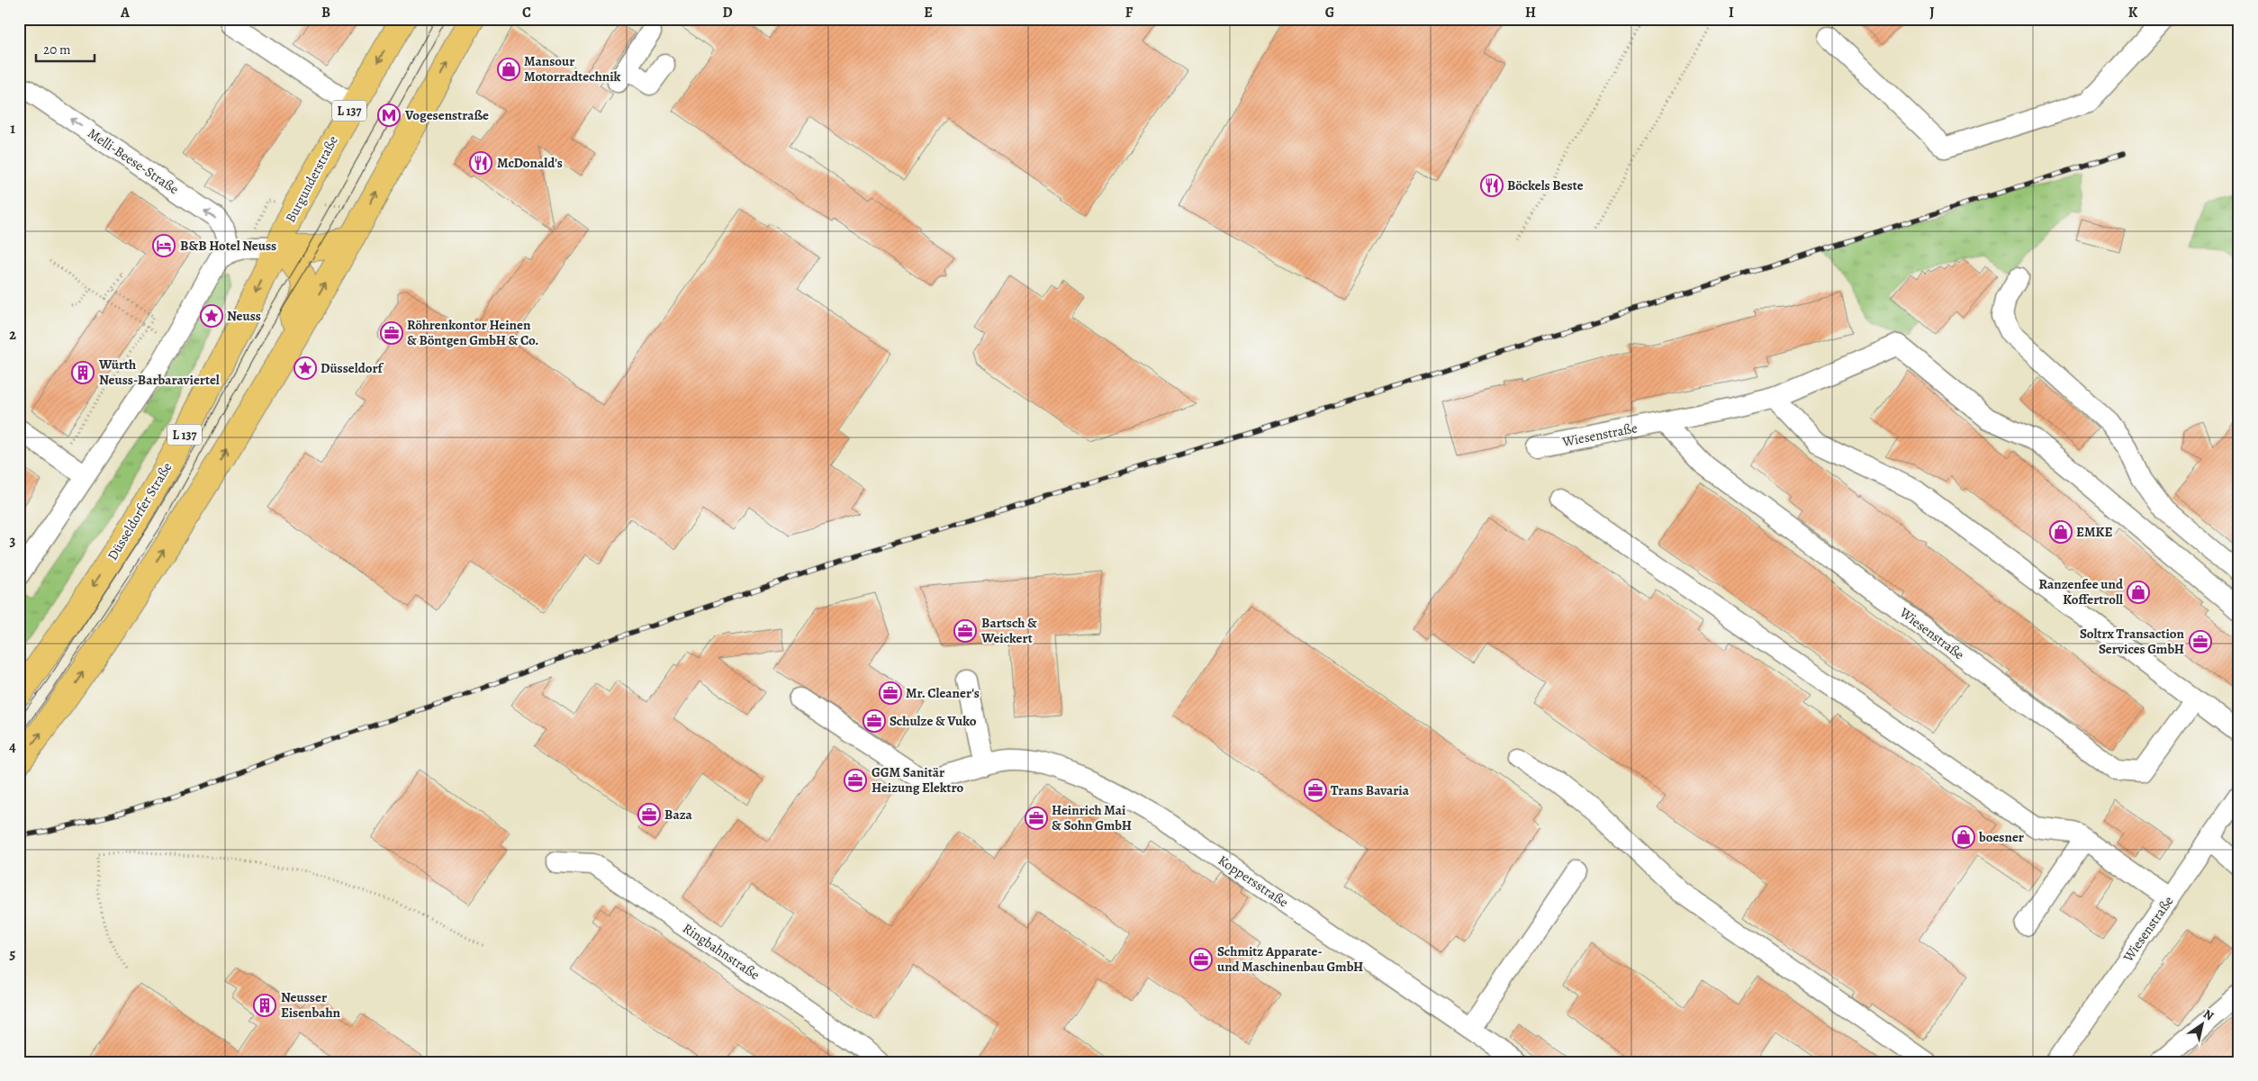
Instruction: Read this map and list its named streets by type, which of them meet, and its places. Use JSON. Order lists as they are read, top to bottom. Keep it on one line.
{"streets":{"main road":["L 137","Burgunderstraße","Düsseldorfer Straße"],"street":["Melli-Beese-Straße","Wiesenstraße","Koppersstraße","Ringbahnstraße"]},"crossings":[["Burgunderstraße","Düsseldorfer Straße"]],"places":{"shop":["Mansour Motorradtechnik","EMKE","Ranzenfee und Koffertroll","boesner"],"metro station":["Vogesenstraße"],"restaurant":["McDonald's","Böckels Beste"],"hotel":["B&B Hotel Neuss"],"place":["Neuss","Düsseldorf"],"office":["Röhrenkontor Heinen & Böntgen GmbH & Co.","Bartsch & Weickert","Soltrx Transaction Services GmbH","Mr. Cleaner's","Schulze & Vuko","GGM Sanitär Heizung Elektro","Trans Bavaria","Baza","Heinrich Mai & Sohn GmbH","Schmitz Apparate- und Maschinenbau GmbH"],"building":["Würth Neuss-Barbaraviertel","Neusser Eisenbahn"]},"scale_bar":"20 m","north":"top right","grid":{"columns":["A","B","C","D","E","F","G","H","I","J","K"],"rows":["1","2","3","4","5"]}}
